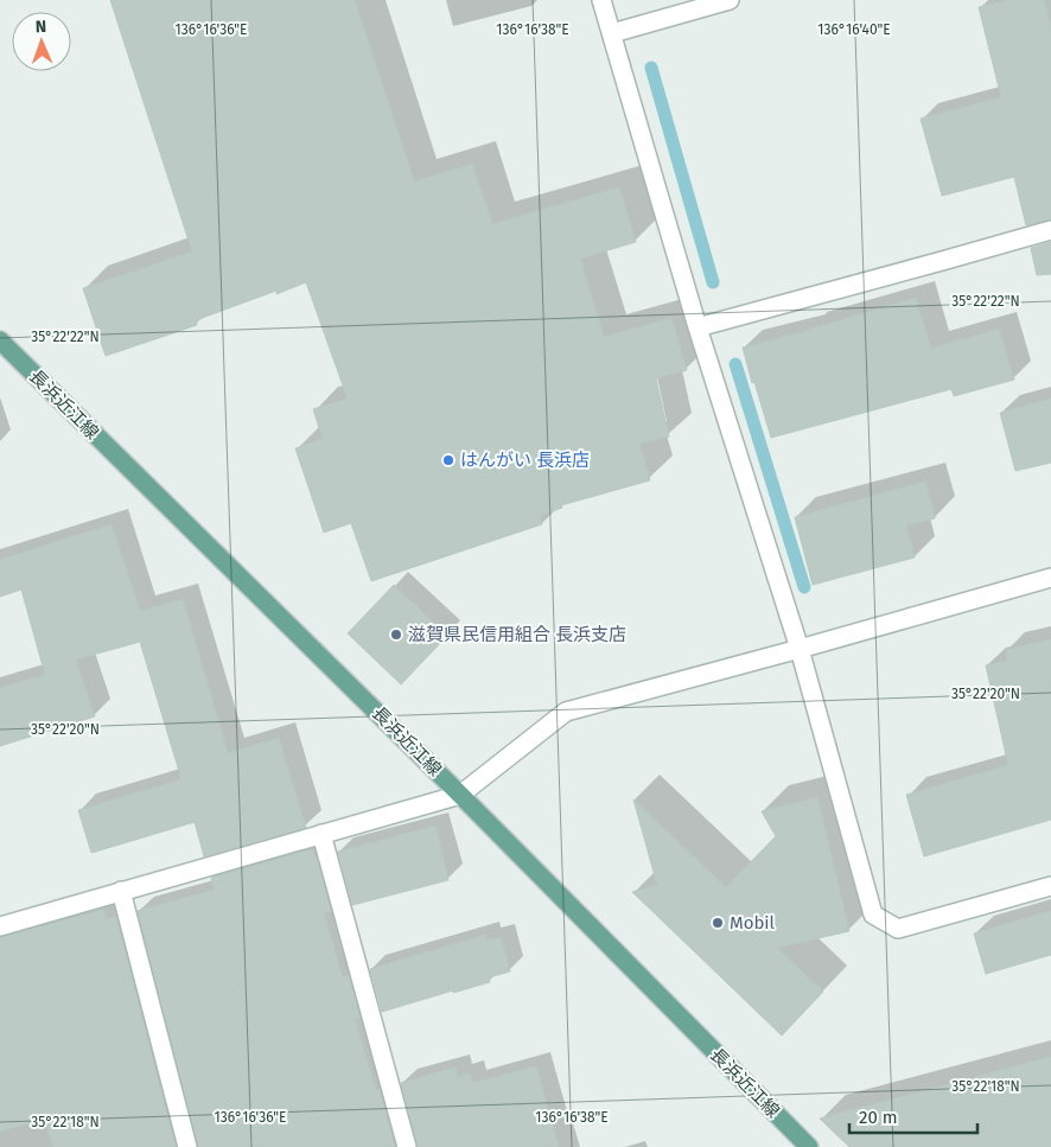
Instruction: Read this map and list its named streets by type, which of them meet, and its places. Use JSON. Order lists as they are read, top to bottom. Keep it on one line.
{"streets":{"main road":["長浜近江線"]},"places":["はんがい 長浜店","滋賀県民信用組合 長浜支店","Mobil"],"scale_bar":"20 m","north":"top","coordinates":["136°16'36\"E","136°16'38\"E","136°16'40\"E","35°22'22\"N","35°22'20\"N","35°22'18\"N"]}
